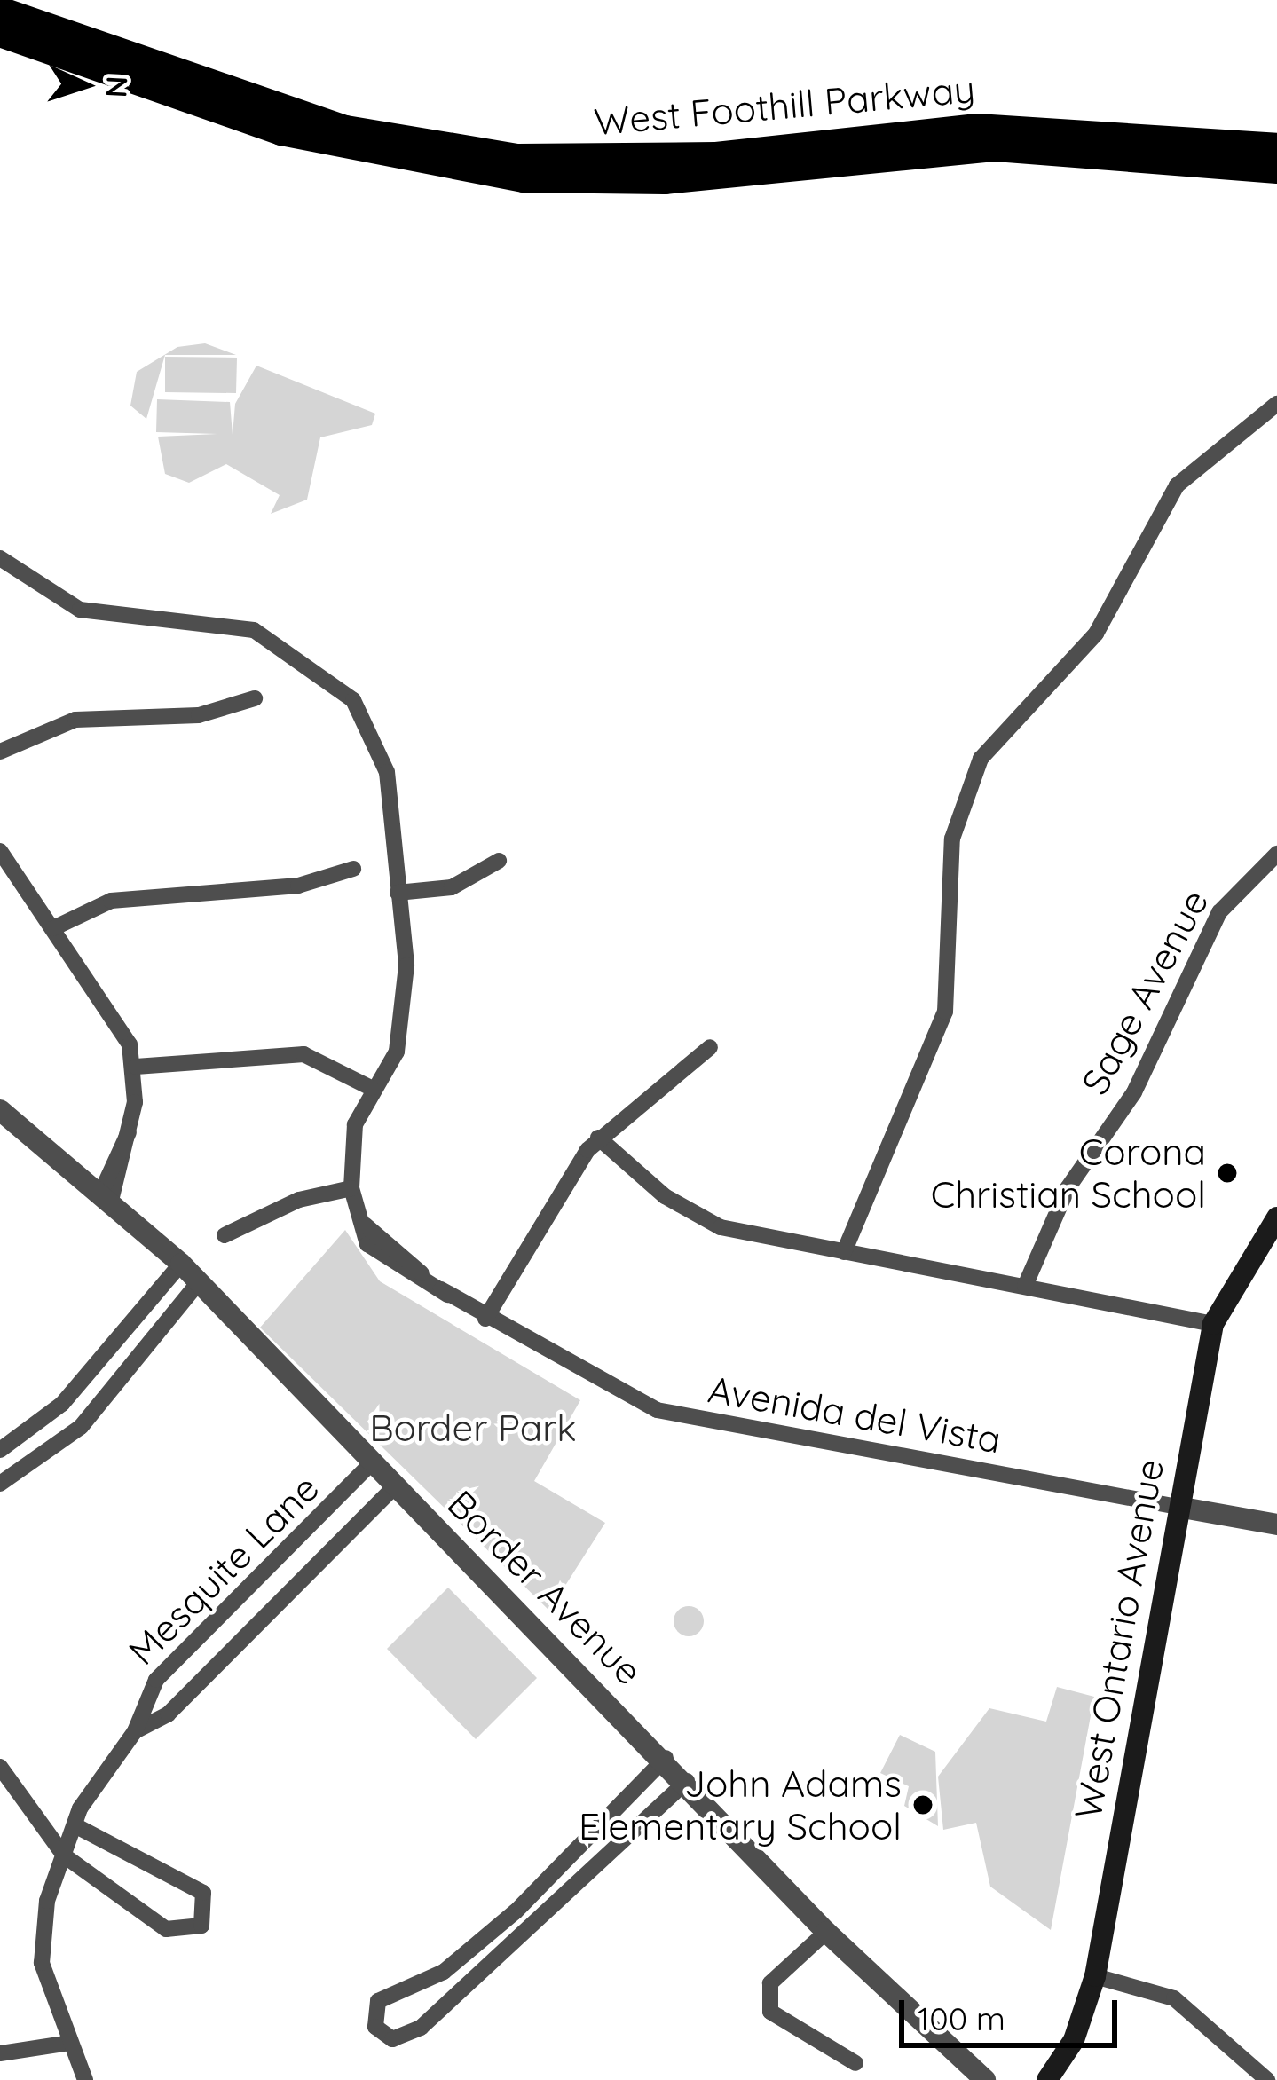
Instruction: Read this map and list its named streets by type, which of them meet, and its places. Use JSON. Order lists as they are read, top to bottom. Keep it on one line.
{"streets":{"main road":["West Foothill Parkway","West Ontario Avenue"],"street":["Sage Avenue","Avenida del Vista","Mesquite Lane","Border Avenue"]},"crossings":[["Avenida del Vista","West Ontario Avenue"],["Mesquite Lane","Border Avenue"]],"parks":["Border Park"],"places":["Corona Christian School","John Adams Elementary School"],"scale_bar":"100 m","north":"right"}
